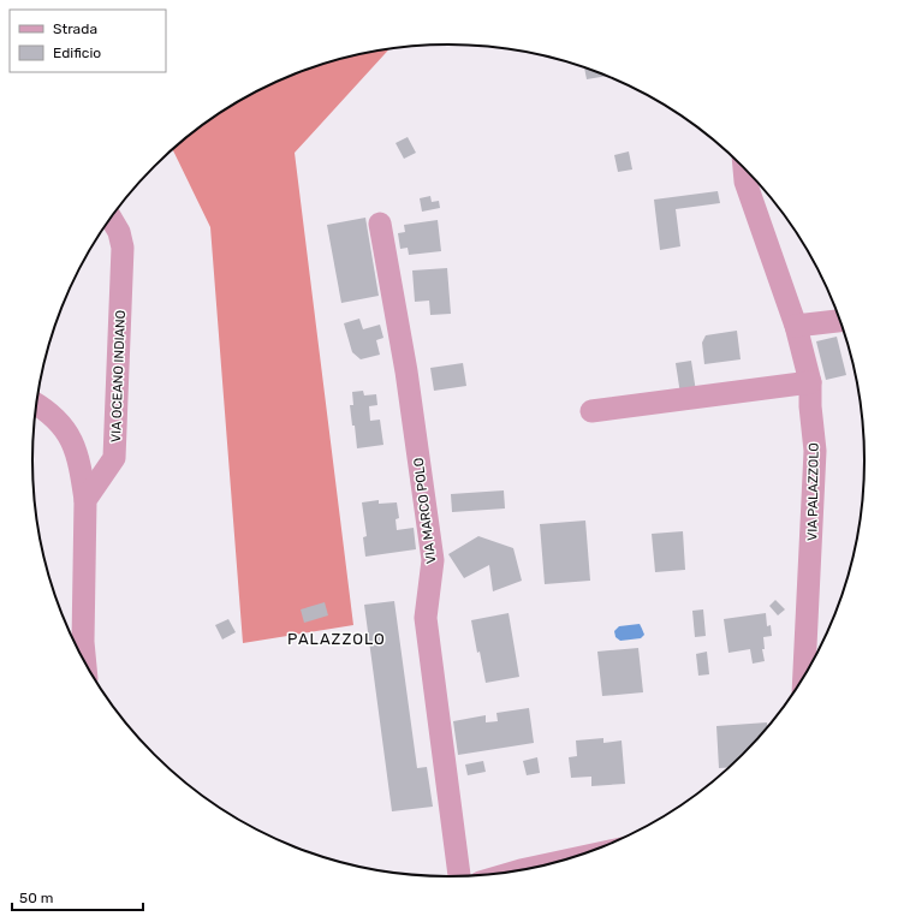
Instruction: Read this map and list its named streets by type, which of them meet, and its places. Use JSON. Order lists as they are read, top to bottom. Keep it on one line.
{"streets":{"street":["VIA OCEANO INDIANO","VIA PALAZZOLO","VIA MARCO POLO"]},"districts":["PALAZZOLO"],"legend":["Strada","Edificio"],"scale_bar":"50 m"}
